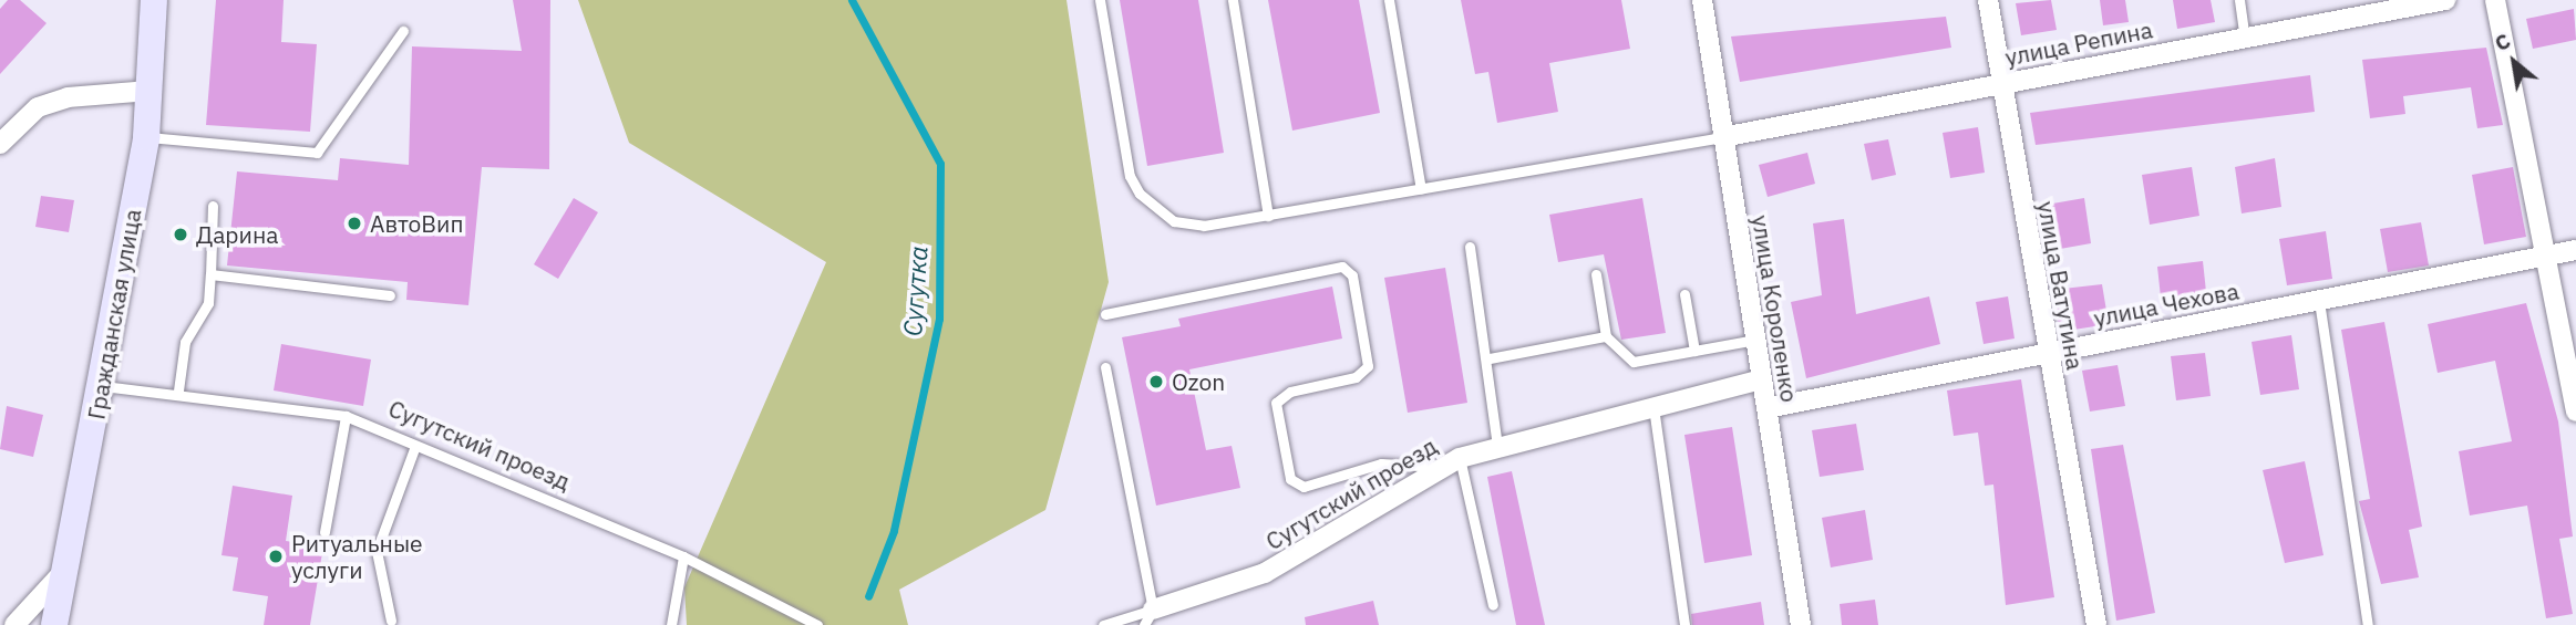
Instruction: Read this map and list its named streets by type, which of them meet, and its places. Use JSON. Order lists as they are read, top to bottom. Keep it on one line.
{"streets":{"main road":["Гражданская улица"],"street":["улица Репина","улица Ватутина","улица Чехова","улица Короленко","Сугутский проезд"]},"crossings":[["улица Репина","улица Ватутина"],["улица Репина","улица Короленко"],["улица Ватутина","улица Чехова"],["улица Чехова","улица Короленко"],["улица Короленко","Сугутский проезд"],["Гражданская улица","Сугутский проезд"]],"water":["Сугутка"],"places":["АвтоВип","Дарина","Ozon","Ритуальные услуги"],"north":"top left"}
